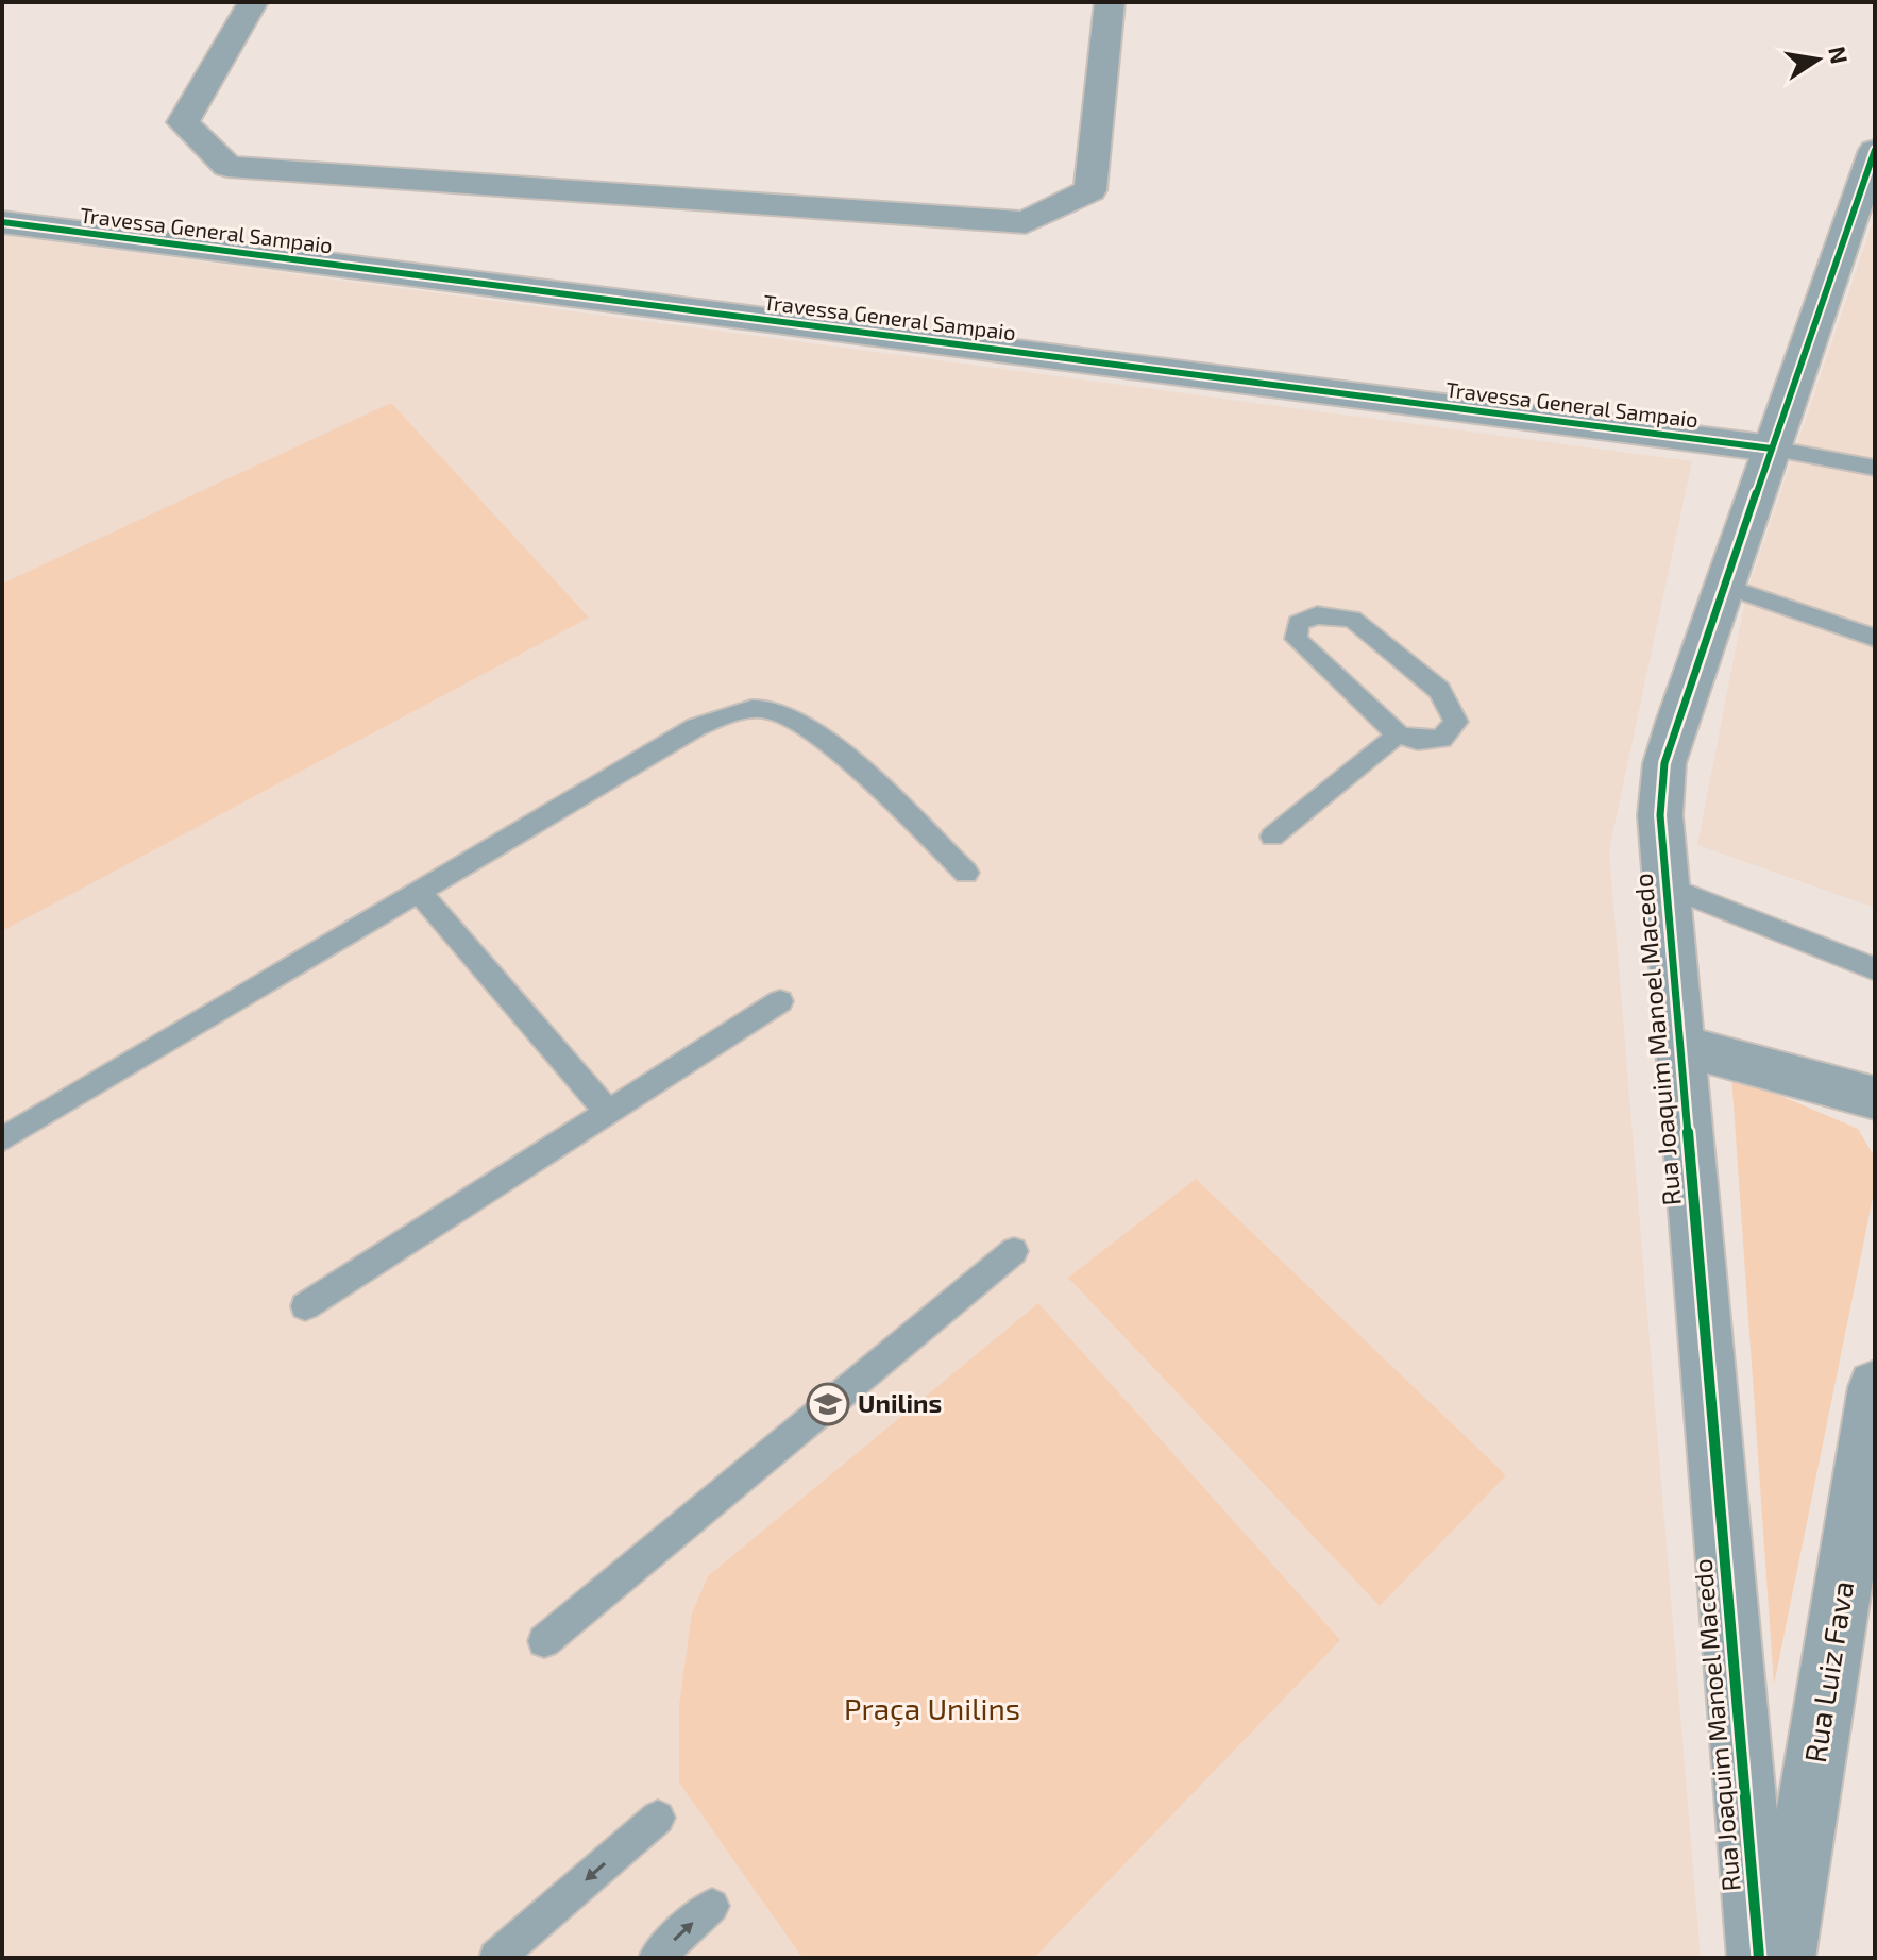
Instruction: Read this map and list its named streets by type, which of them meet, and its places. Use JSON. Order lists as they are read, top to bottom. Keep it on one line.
{"streets":{"street":["Travessa General Sampaio","Rua Joaquim Manoel Macedo","Rua Luiz Fava"]},"crossings":[["Travessa General Sampaio","Rua Joaquim Manoel Macedo"]],"parks":["Praça Unilins"],"places":{"school or university":["Unilins"]},"north":"right"}
